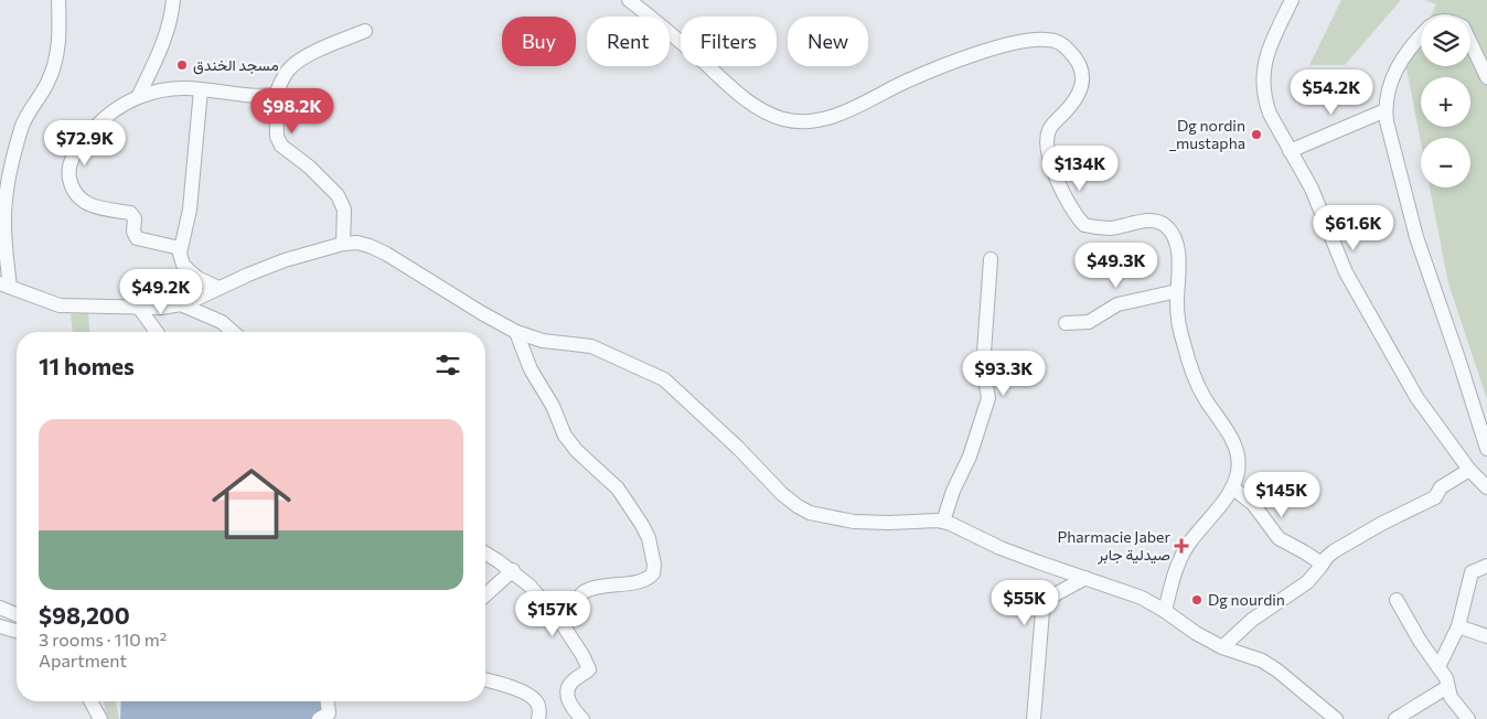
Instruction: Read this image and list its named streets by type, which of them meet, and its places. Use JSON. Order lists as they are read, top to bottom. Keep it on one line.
{"places":{"other":["مسجد الخندق","Dg nordin _mustapha","Dg nourdin"],"health":["Pharmacie Jaber صيدلية جابر"]},"page":{"map_buttons":["+","−"],"chip":["Buy","Rent","Filters","New"],"price":["$54.2K","$98.2K","$72.9K","$134K","$61.6K","$49.3K","$49.2K","$93.3K","$145K","$55K","$157K"],"heading":"11 homes","list":[{"name":"$98,200","note":"3 rooms · 110 m² · Apartment"}]}}
